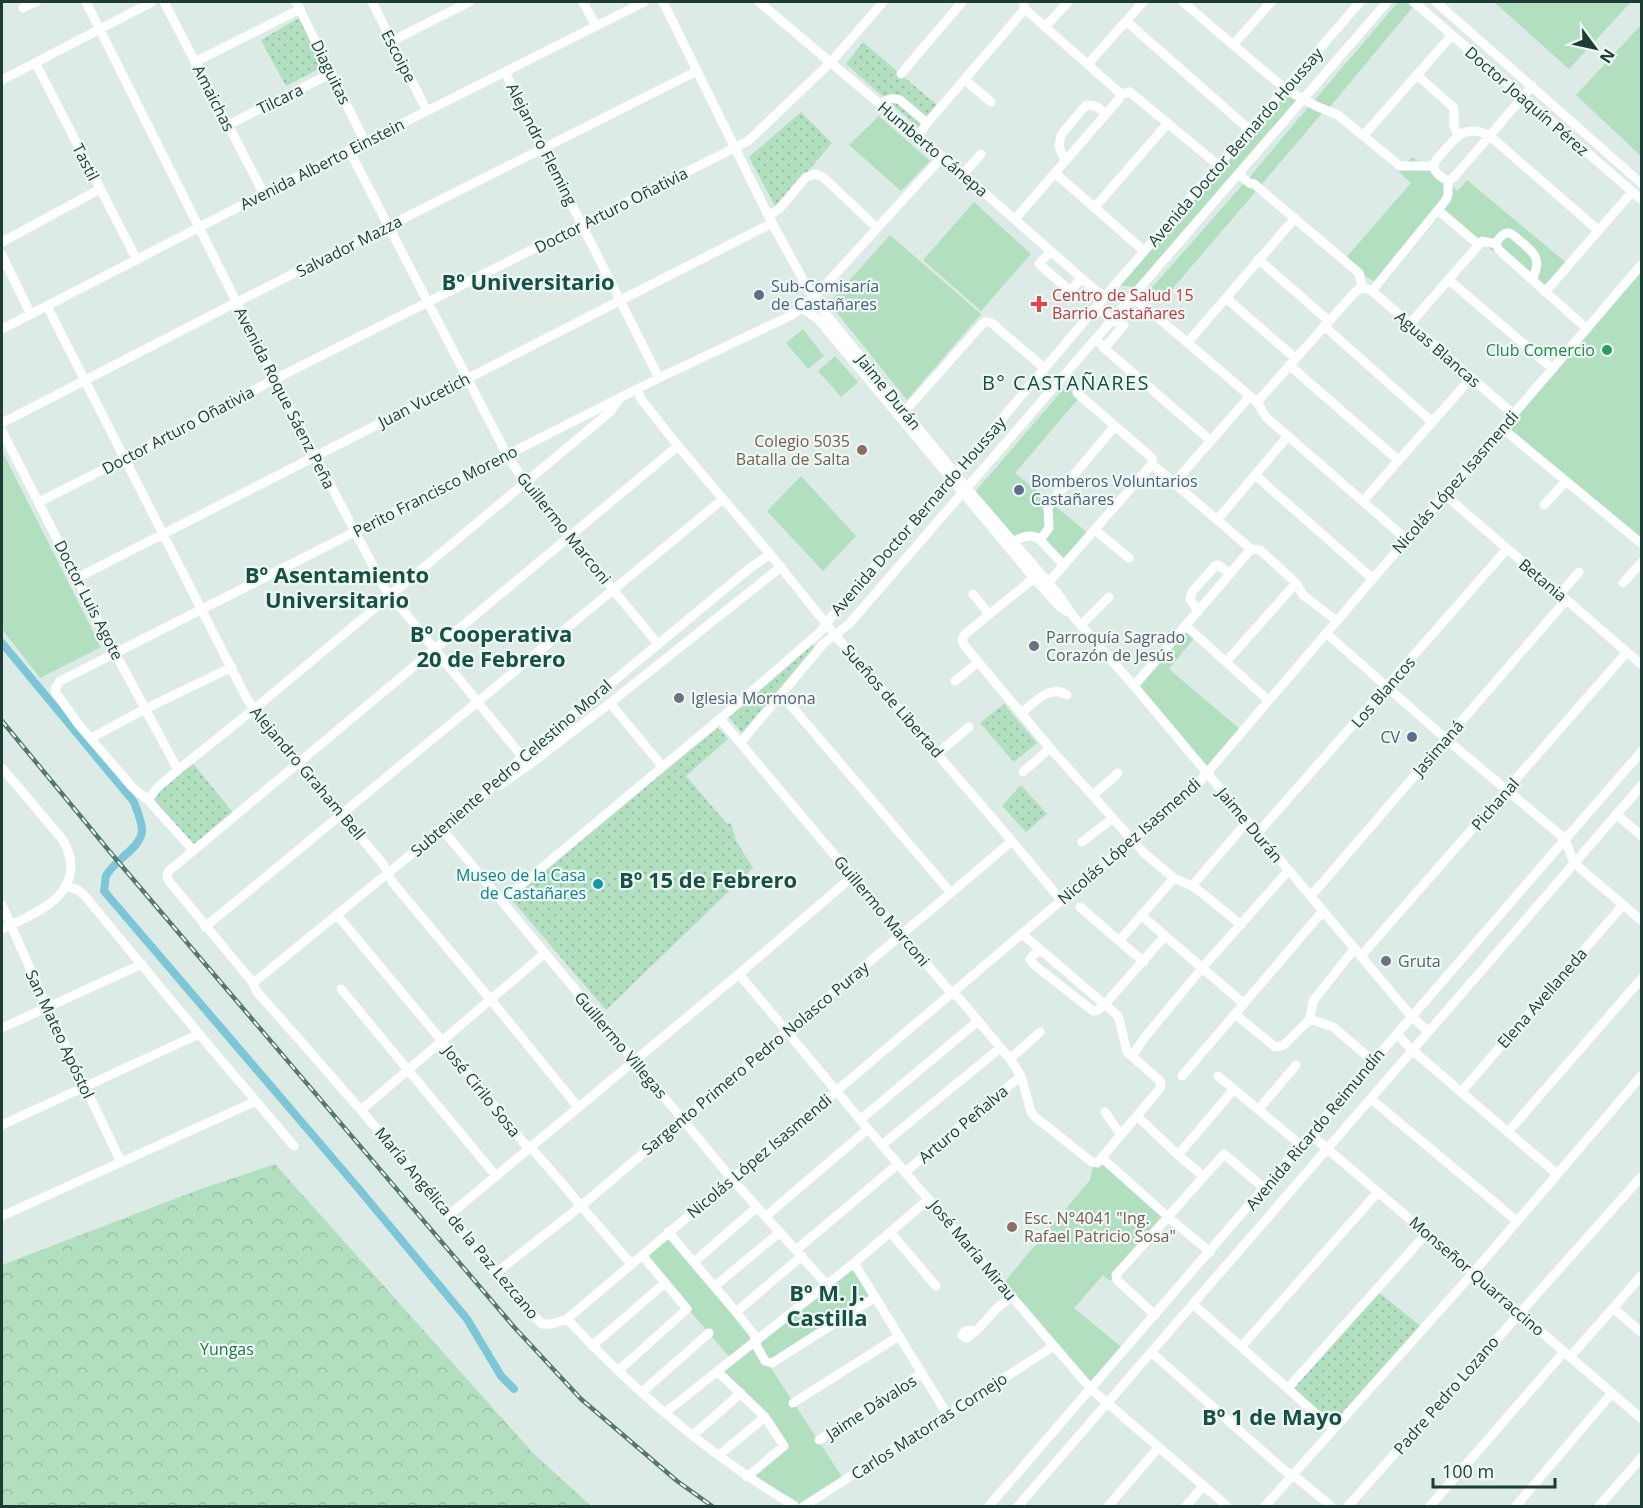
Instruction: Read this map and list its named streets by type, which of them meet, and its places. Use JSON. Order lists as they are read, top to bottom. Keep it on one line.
{"streets":{"street":["Escoipe","Diaguitas","Amaichas","Tilcara","Doctor Joaquín Pérez","Alejandro Fleming","Avenida Doctor Bernardo Houssay","Humberto Cánepa","Tastil","Avenida Alberto Einstein","Doctor Arturo Oñativia","Salvador Mazza","Aguas Blancas","Jaime Durán","Avenida Roque Sáenz Peña","Juan Vucetich","Nicolás López Isasmendi","Perito Francisco Moreno","Guillermo Marconi","Betania","Doctor Luis Agote","Los Blancos","Sueños de Libertad","Jasimaná","Subteniente Pedro Celestino Moral","Alejandro Graham Bell","Pichanal","Elena Avellaneda","San Mateo Apóstol","Guillermo Villegas","Sargento Primero Pedro Nolasco Puray","José Cirilo Sosa","Arturo Peñalva","Avenida Ricardo Reimundín","María Angélica de la Paz Lezcano","José María Mirau","Monseñor Quarraccino","Padre Pedro Lozano","Jaime Dávalos","Carlos Matorras Cornejo"]},"crossings":[["Escoipe","Avenida Alberto Einstein"],["Diaguitas","Tilcara"],["Diaguitas","Avenida Alberto Einstein"],["Amaichas","Tilcara"],["Amaichas","Avenida Alberto Einstein"],["Alejandro Fleming","Avenida Alberto Einstein"],["Alejandro Fleming","Doctor Arturo Oñativia"],["Alejandro Fleming","Salvador Mazza"],["Alejandro Fleming","Juan Vucetich"],["Alejandro Fleming","Perito Francisco Moreno"],["Avenida Doctor Bernardo Houssay","Humberto Cánepa"],["Avenida Doctor Bernardo Houssay","Aguas Blancas"],["Avenida Doctor Bernardo Houssay","Jaime Durán"],["Avenida Doctor Bernardo Houssay","Guillermo Marconi"],["Avenida Doctor Bernardo Houssay","Sueños de Libertad"],["Avenida Doctor Bernardo Houssay","Guillermo Villegas"],["Humberto Cánepa","Doctor Arturo Oñativia"],["Humberto Cánepa","Perito Francisco Moreno"],["Tastil","Avenida Alberto Einstein"],["Avenida Alberto Einstein","Avenida Roque Sáenz Peña"],["Avenida Alberto Einstein","Guillermo Marconi"],["Avenida Alberto Einstein","Alejandro Graham Bell"],["Doctor Arturo Oñativia","Jaime Durán"],["Doctor Arturo Oñativia","Avenida Roque Sáenz Peña"],["Doctor Arturo Oñativia","Guillermo Marconi"],["Doctor Arturo Oñativia","Doctor Luis Agote"],["Doctor Arturo Oñativia","Alejandro Graham Bell"],["Salvador Mazza","Jaime Durán"],["Salvador Mazza","Avenida Roque Sáenz Peña"],["Salvador Mazza","Guillermo Marconi"],["Salvador Mazza","Alejandro Graham Bell"],["Aguas Blancas","Nicolás López Isasmendi"],["Jaime Durán","Juan Vucetich"],["Jaime Durán","Nicolás López Isasmendi"],["Jaime Durán","Perito Francisco Moreno"],["Jaime Durán","Los Blancos"],["Jaime Durán","Jasimaná"],["Jaime Durán","Pichanal"],["Jaime Durán","Avenida Ricardo Reimundín"],["Avenida Roque Sáenz Peña","Juan Vucetich"],["Avenida Roque Sáenz Peña","Perito Francisco Moreno"],["Avenida Roque Sáenz Peña","Subteniente Pedro Celestino Moral"],["Juan Vucetich","Perito Francisco Moreno"],["Juan Vucetich","Guillermo Marconi"],["Juan Vucetich","Doctor Luis Agote"],["Juan Vucetich","Alejandro Graham Bell"],["Nicolás López Isasmendi","Guillermo Marconi"],["Nicolás López Isasmendi","Betania"],["Nicolás López Isasmendi","Sueños de Libertad"],["Nicolás López Isasmendi","Guillermo Villegas"],["Nicolás López Isasmendi","José Cirilo Sosa"],["Nicolás López Isasmendi","María Angélica de la Paz Lezcano"],["Nicolás López Isasmendi","José María Mirau"],["Perito Francisco Moreno","Guillermo Marconi"],["Perito Francisco Moreno","Doctor Luis Agote"],["Perito Francisco Moreno","Sueños de Libertad"],["Perito Francisco Moreno","Alejandro Graham Bell"],["Guillermo Marconi","Subteniente Pedro Celestino Moral"],["Guillermo Marconi","Sargento Primero Pedro Nolasco Puray"],["Guillermo Marconi","Arturo Peñalva"],["Guillermo Marconi","Avenida Ricardo Reimundín"],["Betania","Los Blancos"],["Betania","Jasimaná"],["Betania","Pichanal"],["Sueños de Libertad","Subteniente Pedro Celestino Moral"],["Sueños de Libertad","Sargento Primero Pedro Nolasco Puray"],["Subteniente Pedro Celestino Moral","Alejandro Graham Bell"],["Subteniente Pedro Celestino Moral","Guillermo Villegas"],["Subteniente Pedro Celestino Moral","José Cirilo Sosa"],["Subteniente Pedro Celestino Moral","María Angélica de la Paz Lezcano"],["Guillermo Villegas","Sargento Primero Pedro Nolasco Puray"],["Guillermo Villegas","Arturo Peñalva"],["Sargento Primero Pedro Nolasco Puray","José Cirilo Sosa"],["Sargento Primero Pedro Nolasco Puray","María Angélica de la Paz Lezcano"],["Sargento Primero Pedro Nolasco Puray","José María Mirau"],["Arturo Peñalva","José María Mirau"],["Avenida Ricardo Reimundín","José María Mirau"],["Avenida Ricardo Reimundín","Monseñor Quarraccino"],["José María Mirau","Carlos Matorras Cornejo"],["Monseñor Quarraccino","Padre Pedro Lozano"]],"districts":["Bº Universitario","B° CASTAÑARES","Bº Asentamiento Universitario","Bº Cooperativa 20 de Febrero","Bº 15 de Febrero","Bº M. J. Castilla","Bº 1 de Mayo"],"parks":["Yungas"],"places":{"other":["Sub-Comisaría de Castañares","Club Comercio","Colegio 5035 Batalla de Salta","Bomberos Voluntarios Castañares","Parroquía Sagrado Corazón de Jesús","Iglesia Mormona","CV","Museo de la Casa de Castañares","Gruta","Esc. N°4041 \"Ing. Rafael Patricio Sosa\""],"health":["Centro de Salud 15 Barrio Castañares"]},"scale_bar":"100 m","north":"bottom right"}
